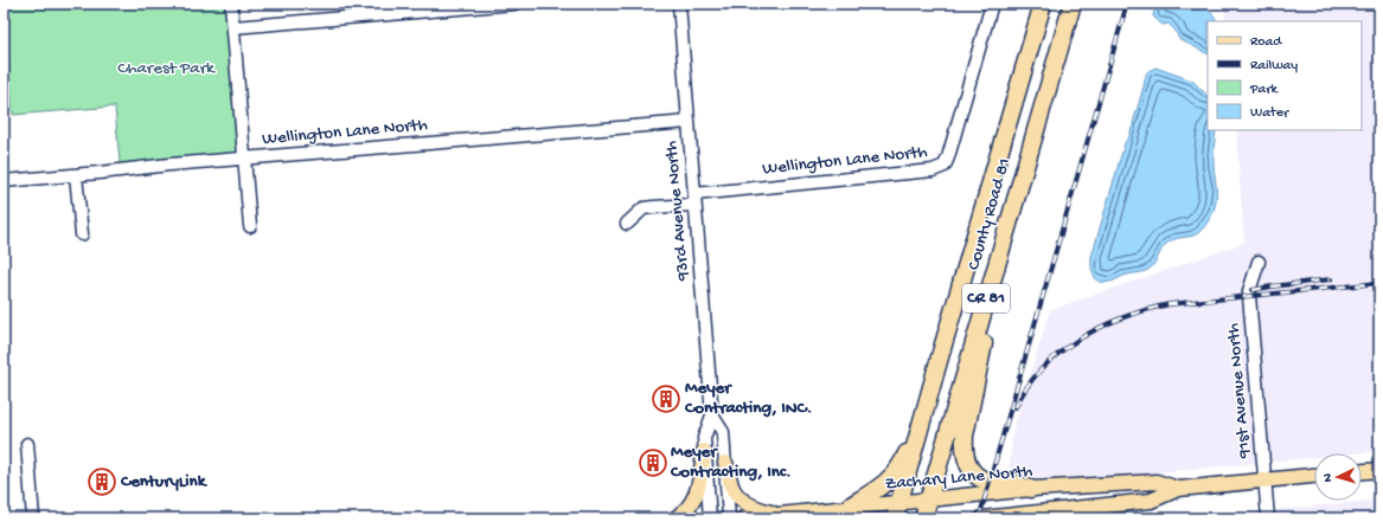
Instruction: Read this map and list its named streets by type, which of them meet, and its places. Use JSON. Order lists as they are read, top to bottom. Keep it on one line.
{"streets":{"highway":["County Road 81","CR 81"],"main road":["Zachary Lane North"],"street":["Wellington Lane North","93rd Avenue North","91st Avenue North"]},"crossings":[["Wellington Lane North","93rd Avenue North"],["County Road 81","Zachary Lane North"],["91st Avenue North","Zachary Lane North"]],"parks":["Charest Park"],"places":{"building":["Meyer Contracting, INC.","Meyer Contracting, Inc.","CenturyLink"]},"legend":["Road","Railway","Park","Water"],"north":"left"}
